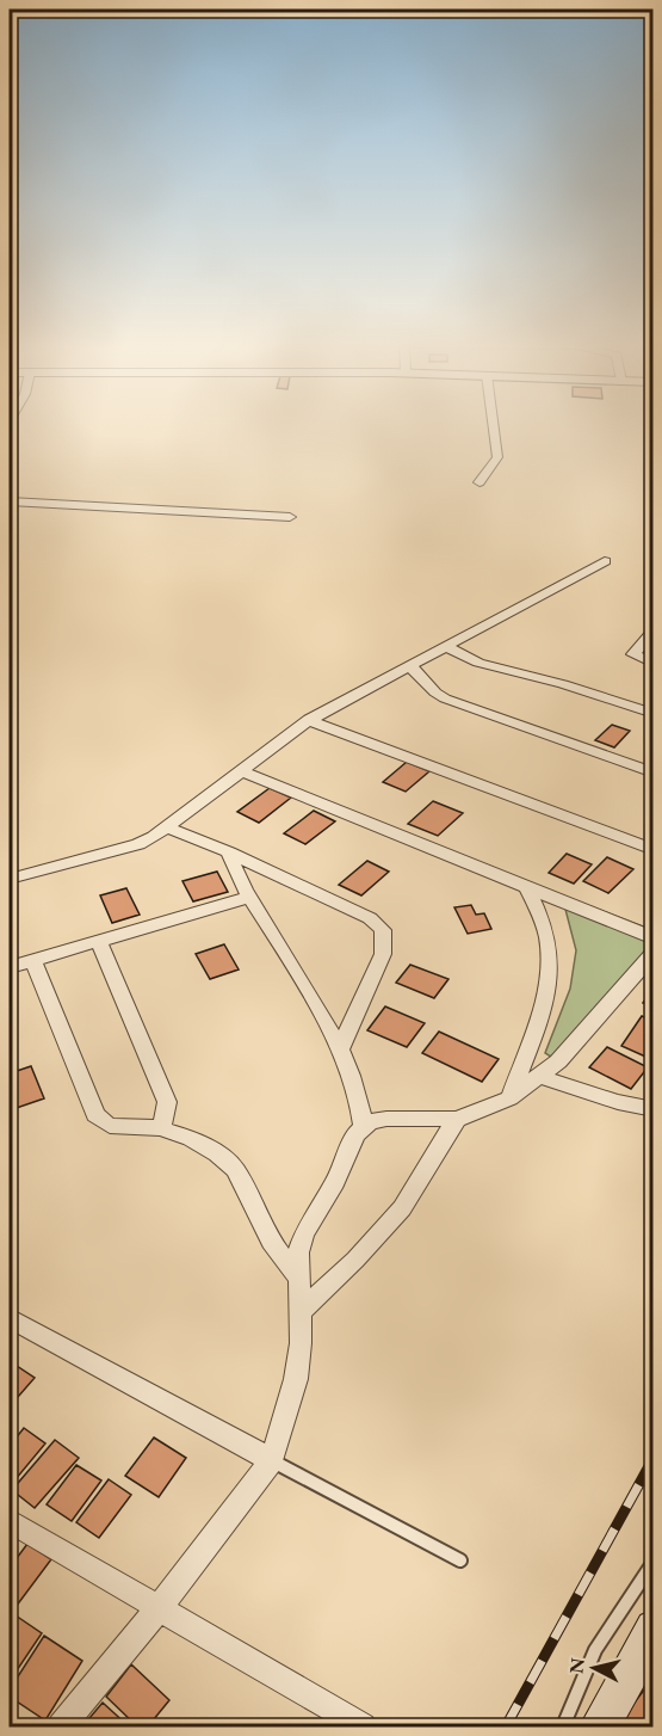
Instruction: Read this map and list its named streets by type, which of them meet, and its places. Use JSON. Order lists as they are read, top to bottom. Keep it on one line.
{"north":"left"}
